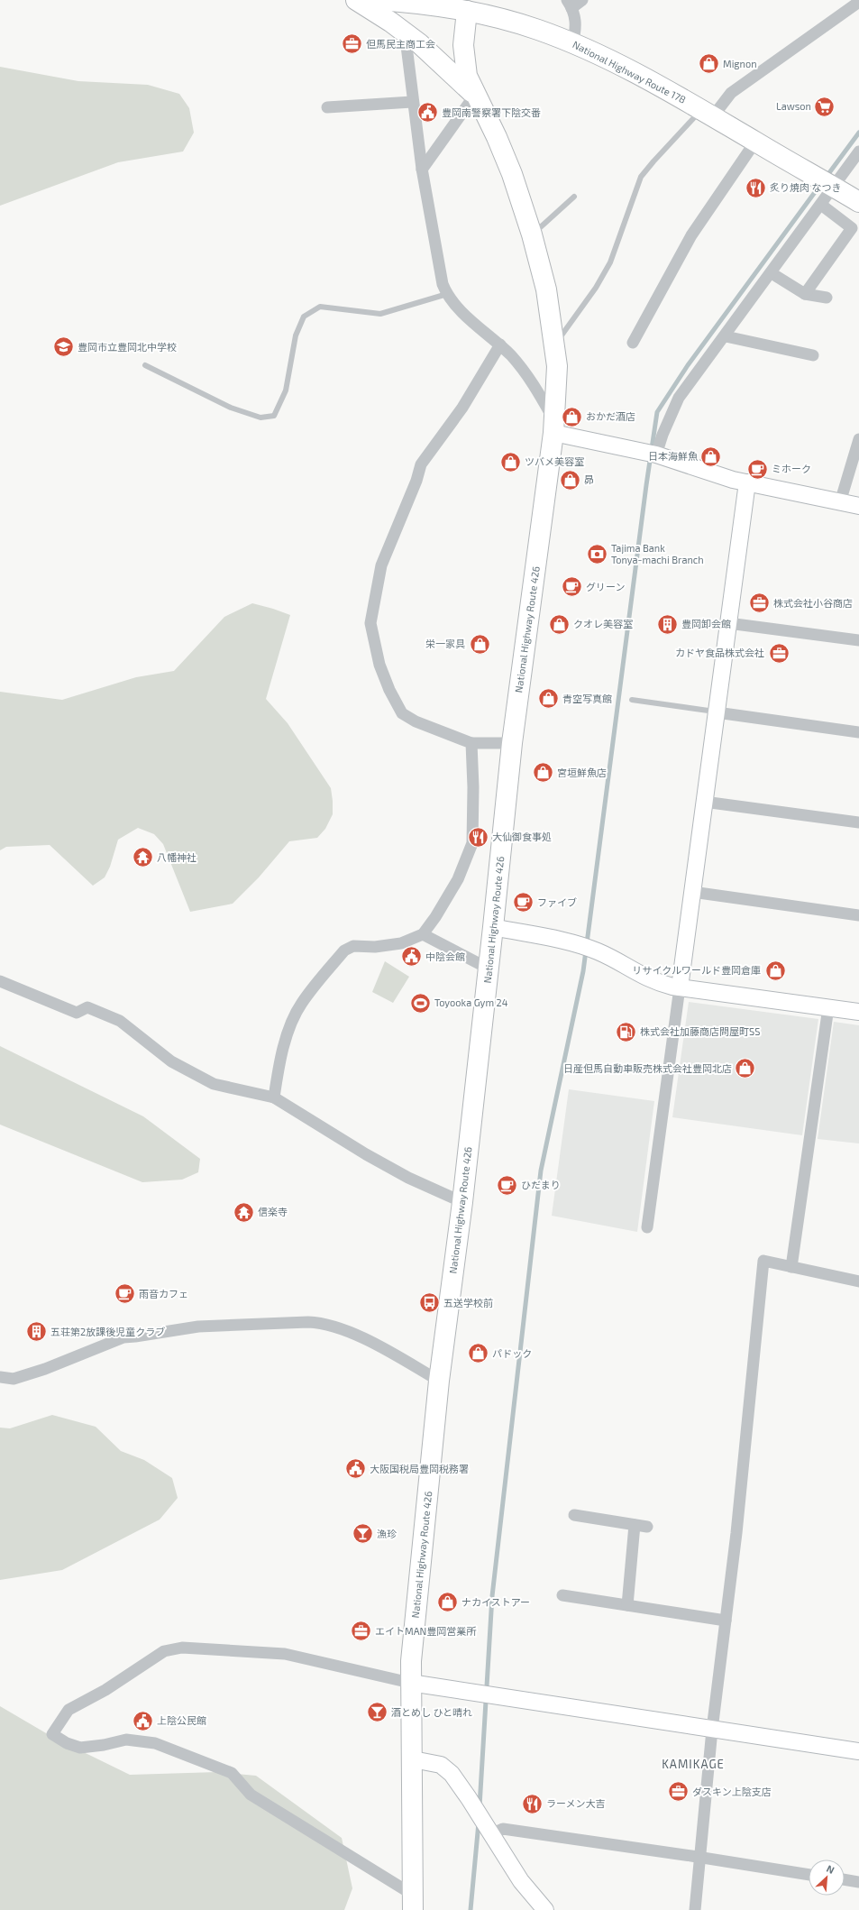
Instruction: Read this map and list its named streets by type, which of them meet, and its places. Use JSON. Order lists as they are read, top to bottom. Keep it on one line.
{"streets":{"highway":["National Highway Route 178","National Highway Route 426"]},"crossings":[["National Highway Route 178","National Highway Route 426"]],"districts":["KAMIKAGE"],"places":{"office":["但馬民主商工会","株式会社小谷商店","カドヤ食品株式会社","エイトMAN豊岡営業所","ダスキン上陰支店"],"shop":["Mignon","おかだ酒店","日本海鮮魚","ツバメ美容室","昴","クオレ美容室","栄一家具","青空写真館","宮垣鮮魚店","リサイクルワールド豊岡倉庫","日産但馬自動車販売株式会社豊岡北店","パドック","ナカイストアー"],"supermarket":["Lawson"],"public building":["豊岡南警察署下陰交番","中陰会館","大阪国税局豊岡税務署","上陰公民館"],"restaurant":["炙り焼肉 なつき","大仙御食事処","ラーメン大吉"],"school or university":["豊岡市立豊岡北中学校"],"cafe":["ミホーク","グリーン","ファイブ","ひだまり","雨音カフェ"],"bank":["Tajima Bank Tonya-machi Branch"],"building":["豊岡卸会館","五荘第2放課後児童クラブ"],"temple":["八幡神社","信楽寺"],"sports":["Toyooka Gym 24"],"fuel station":["株式会社加藤商店問屋町SS"],"bus stop":["五送学校前"],"bar":["漁珍","酒とめし ひと晴れ"]},"north":"top right"}
